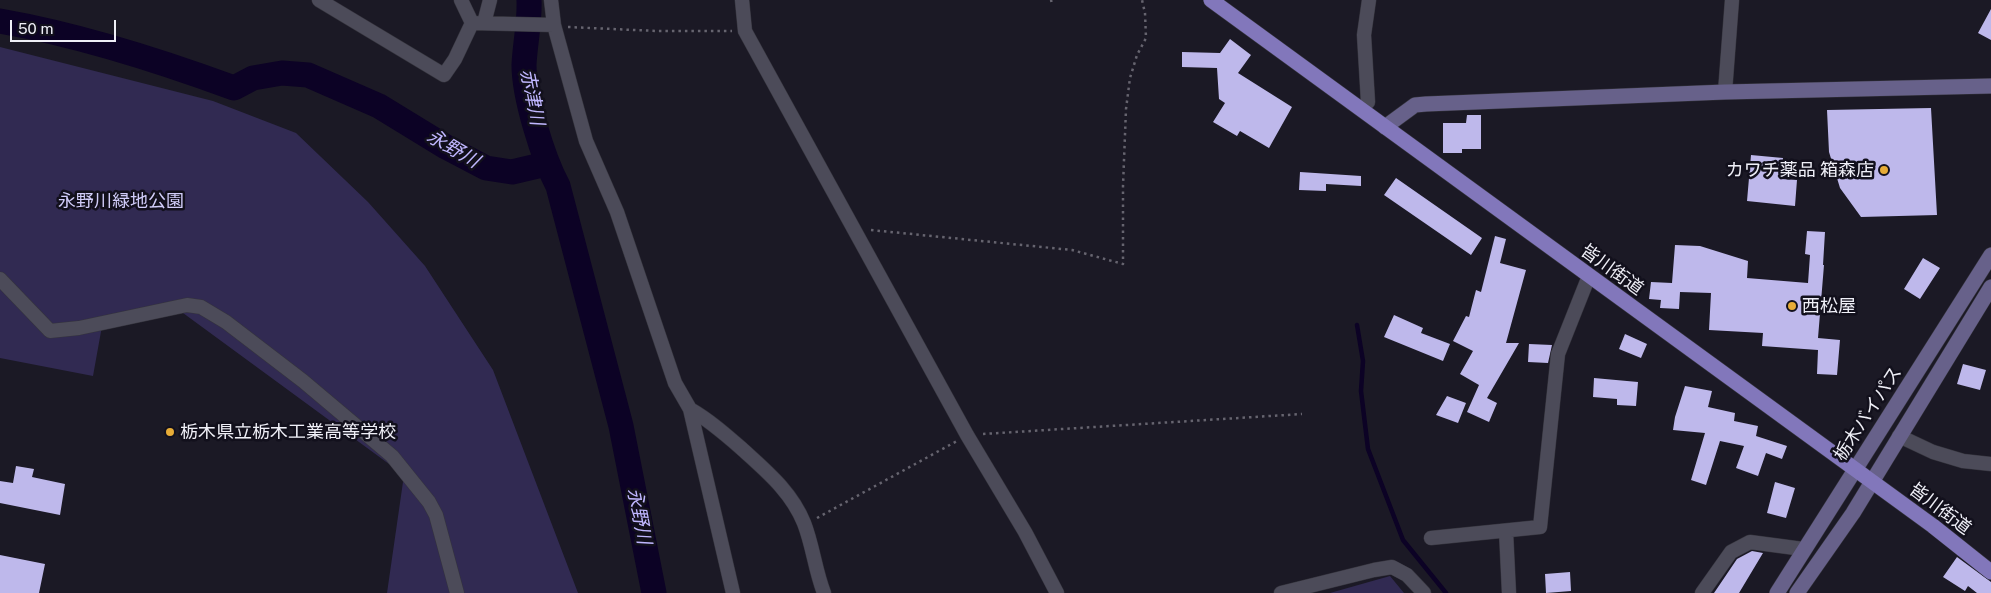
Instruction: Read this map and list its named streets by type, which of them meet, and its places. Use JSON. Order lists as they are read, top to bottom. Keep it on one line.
{"streets":{"main road":["皆川街道","栃木バイパス"]},"crossings":[["皆川街道","栃木バイパス"]],"water":["赤津川","永野川"],"parks":["永野川緑地公園"],"places":["カワチ薬品 箱森店","西松屋","栃木県立栃木工業高等学校"],"scale_bar":"50 m"}
